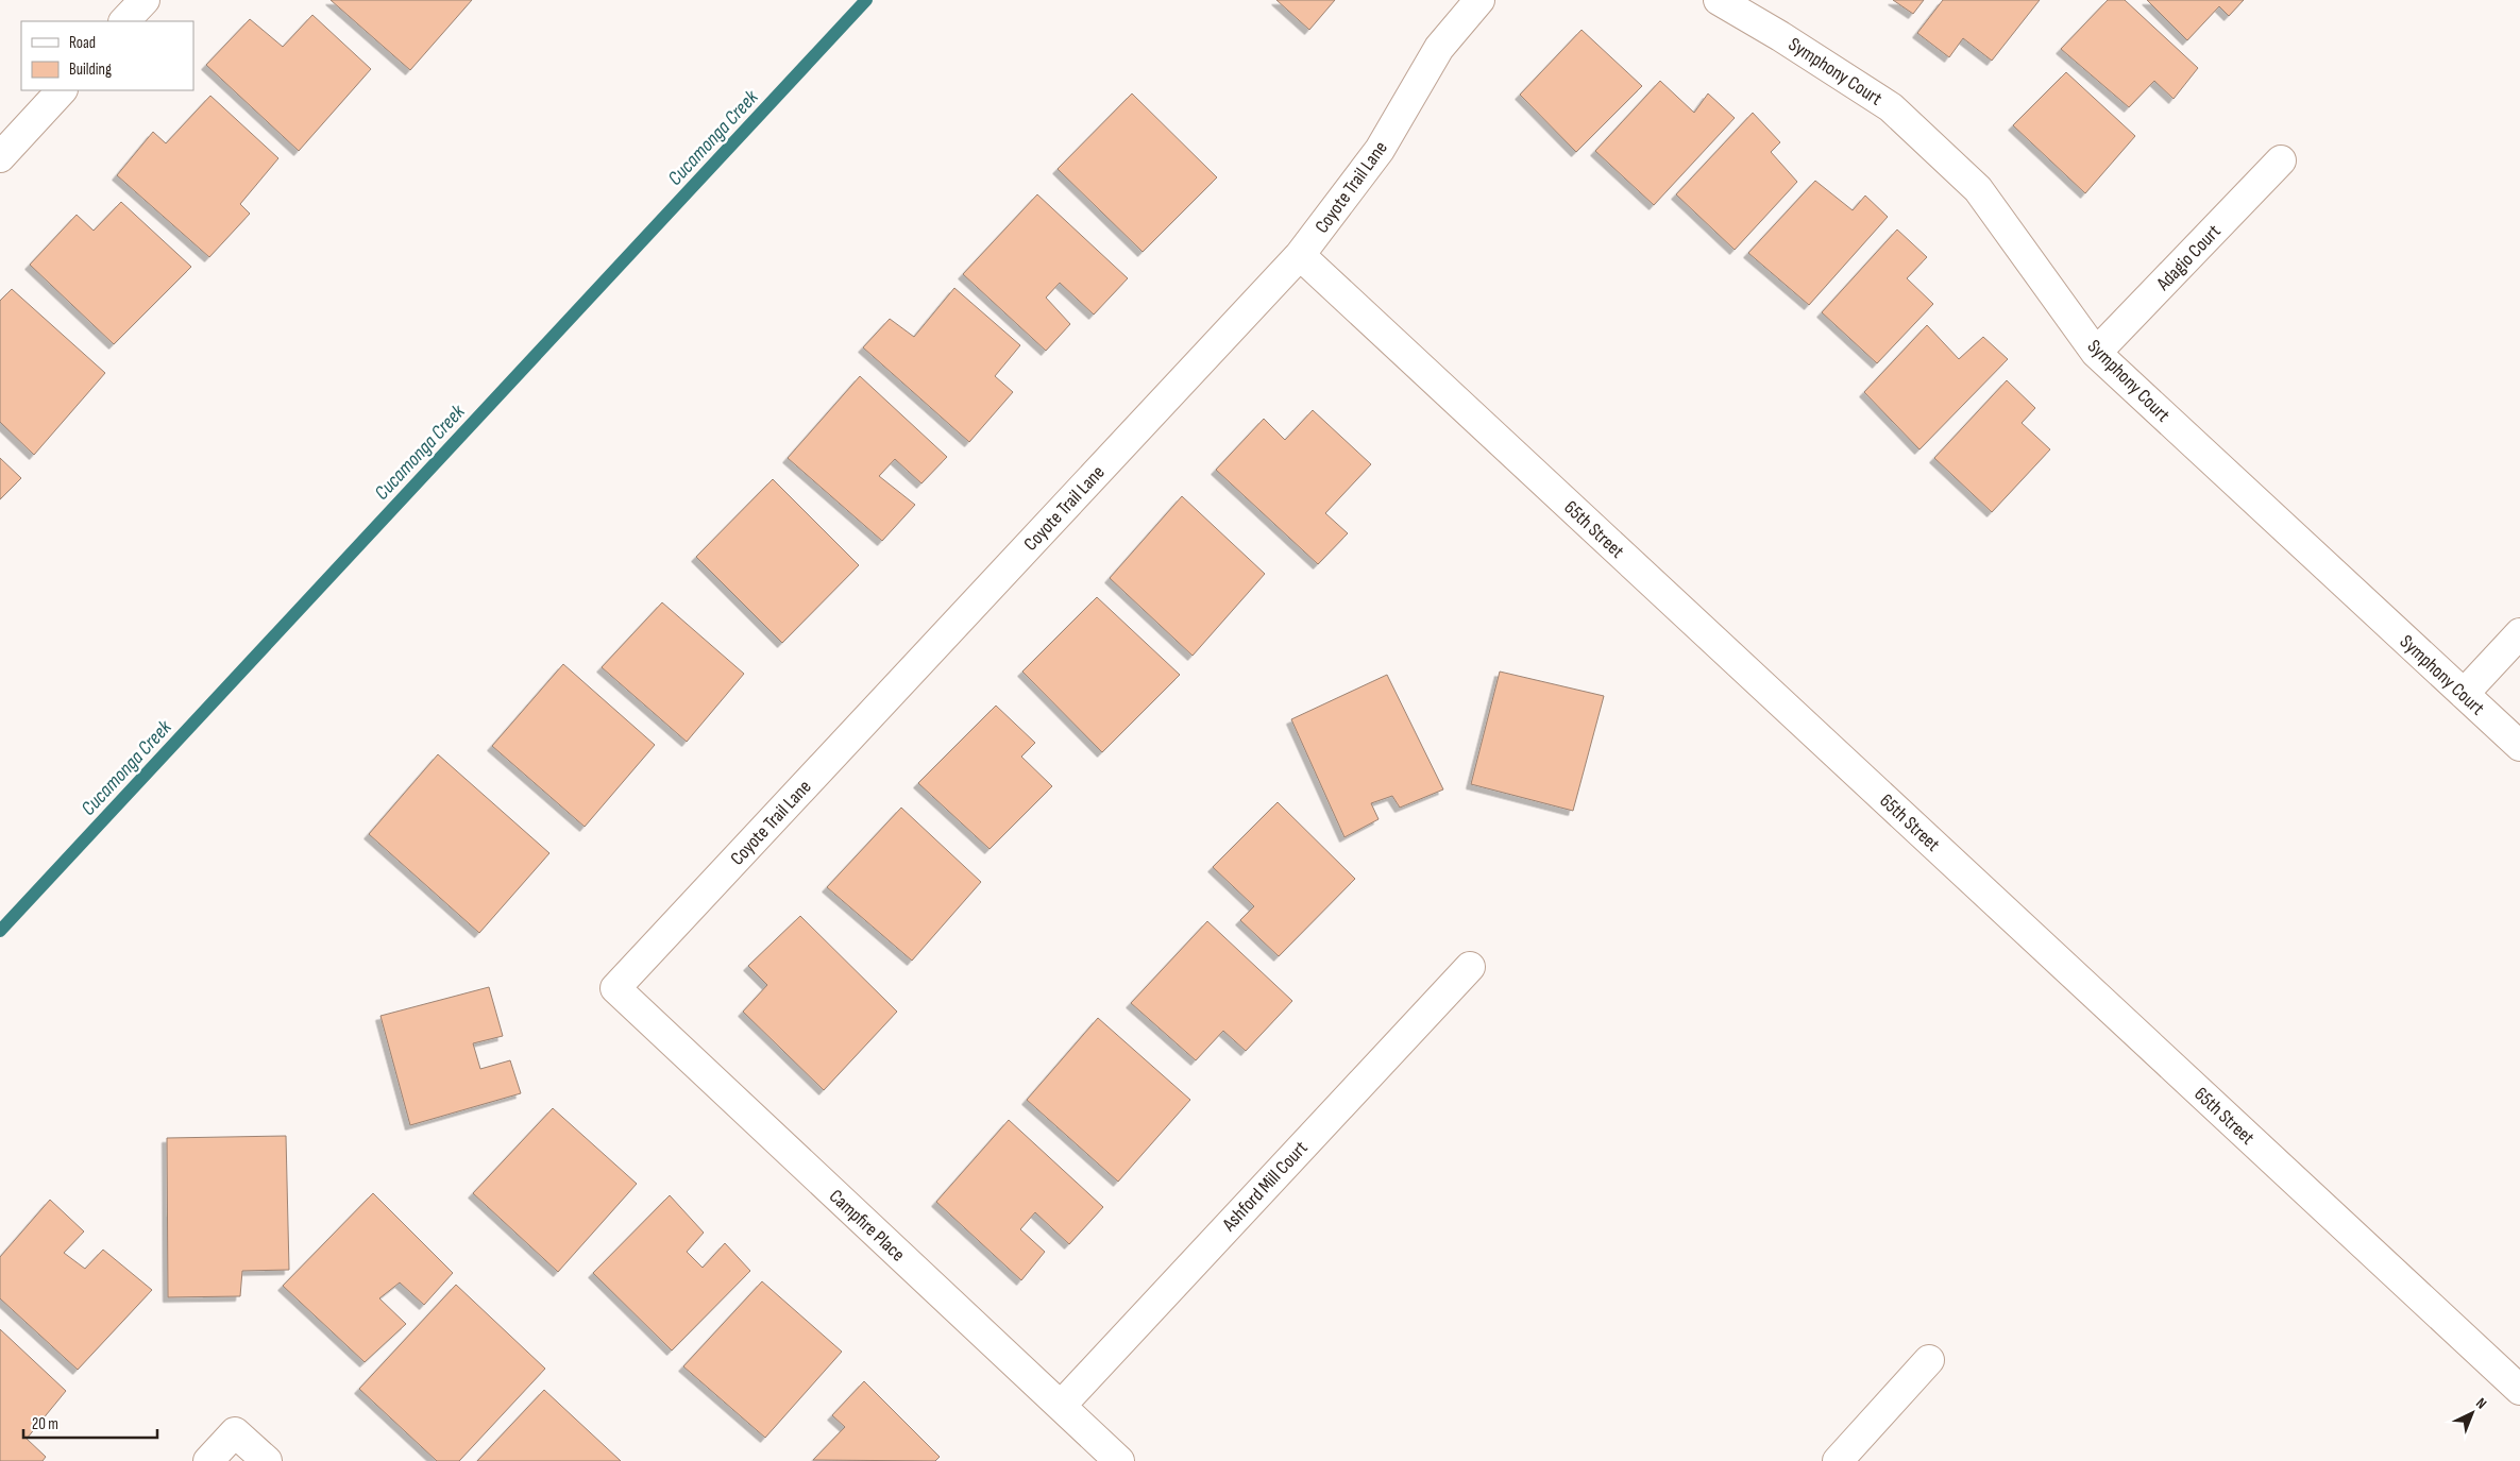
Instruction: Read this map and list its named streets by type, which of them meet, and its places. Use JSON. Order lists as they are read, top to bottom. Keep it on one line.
{"streets":{"street":["Symphony Court","Coyote Trail Lane","Adagio Court","65th Street","Ashford Mill Court","Campfire Place"]},"crossings":[["Symphony Court","Adagio Court"],["Coyote Trail Lane","65th Street"],["Coyote Trail Lane","Campfire Place"],["Ashford Mill Court","Campfire Place"]],"water":["Cucamonga Creek"],"legend":["Road","Building"],"scale_bar":"20 m","north":"top right"}
